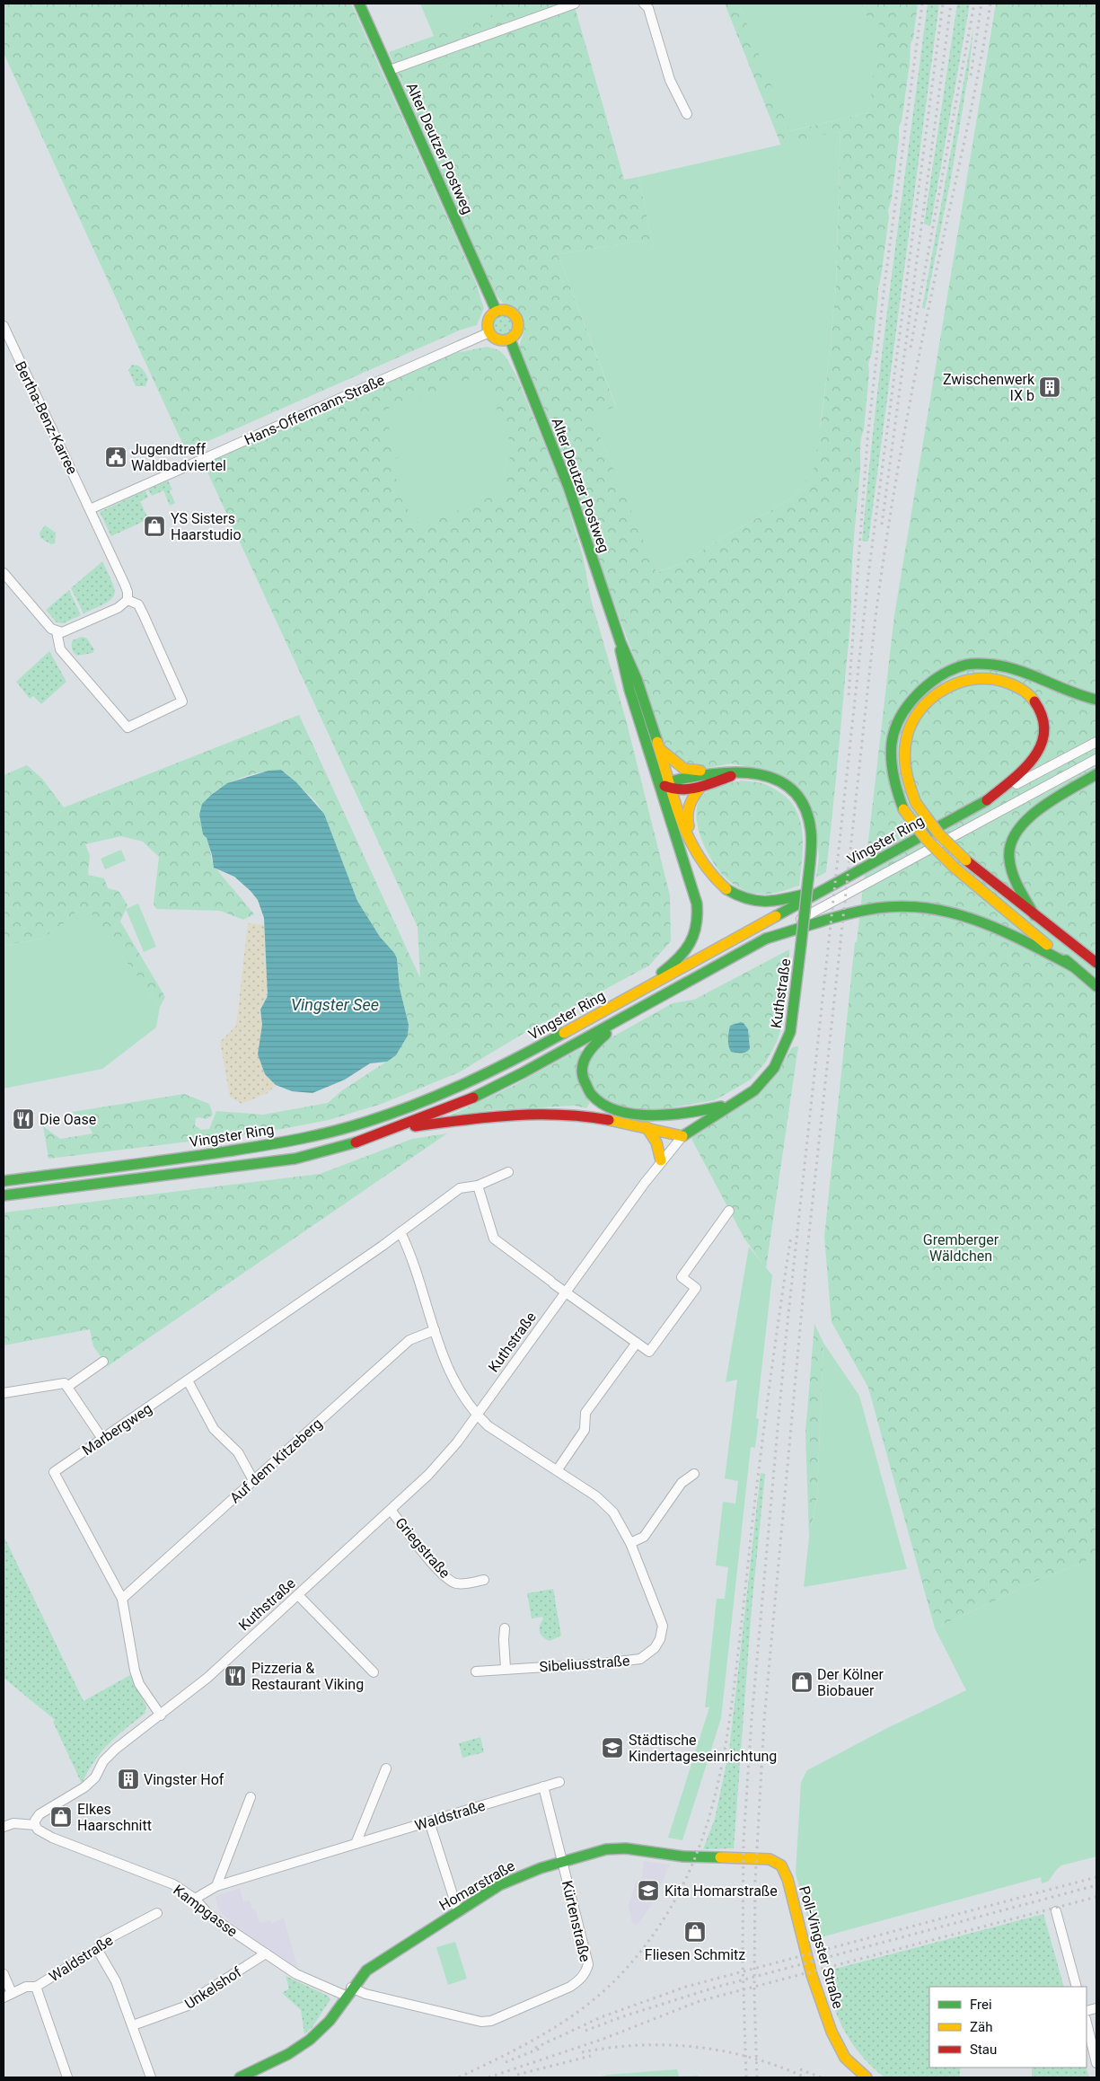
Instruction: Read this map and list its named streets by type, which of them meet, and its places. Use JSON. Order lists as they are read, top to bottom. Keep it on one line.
{"streets":{"main road":["Alter Deutzer Postweg","Vingster Ring","Kuthstraße","Homarstraße","Poll-Vingster Straße"],"street":["Hans-Offermann-Straße","Bertha-Benz-Karree","Marbergweg","Auf dem Kitzeberg","Griegstraße","Sibeliusstraße","Waldstraße","Kampgasse","Kürtenstraße","Unkelshof"]},"crossings":[["Alter Deutzer Postweg","Hans-Offermann-Straße"],["Alter Deutzer Postweg","Vingster Ring"],["Alter Deutzer Postweg","Kuthstraße"],["Hans-Offermann-Straße","Bertha-Benz-Karree"],["Kuthstraße","Marbergweg"],["Kuthstraße","Griegstraße"],["Kuthstraße","Sibeliusstraße"],["Kuthstraße","Kampgasse"],["Marbergweg","Auf dem Kitzeberg"],["Waldstraße","Kampgasse"],["Homarstraße","Kampgasse"],["Homarstraße","Kürtenstraße"],["Homarstraße","Poll-Vingster Straße"],["Kampgasse","Kürtenstraße"],["Kampgasse","Unkelshof"]],"water":["Vingster See"],"parks":["Gremberger Wäldchen"],"places":{"building":["Zwischenwerk IX b","Vingster Hof"],"public building":["Jugendtreff Waldbadviertel"],"shop":["YS Sisters Haarstudio","Der Kölner Biobauer","Elkes Haarschnitt","Fliesen Schmitz"],"restaurant":["Die Oase","Pizzeria & Restaurant Viking"],"school or university":["Städtische Kindertageseinrichtung","Kita Homarstraße"]},"legend":["Frei","Zäh","Stau"]}
